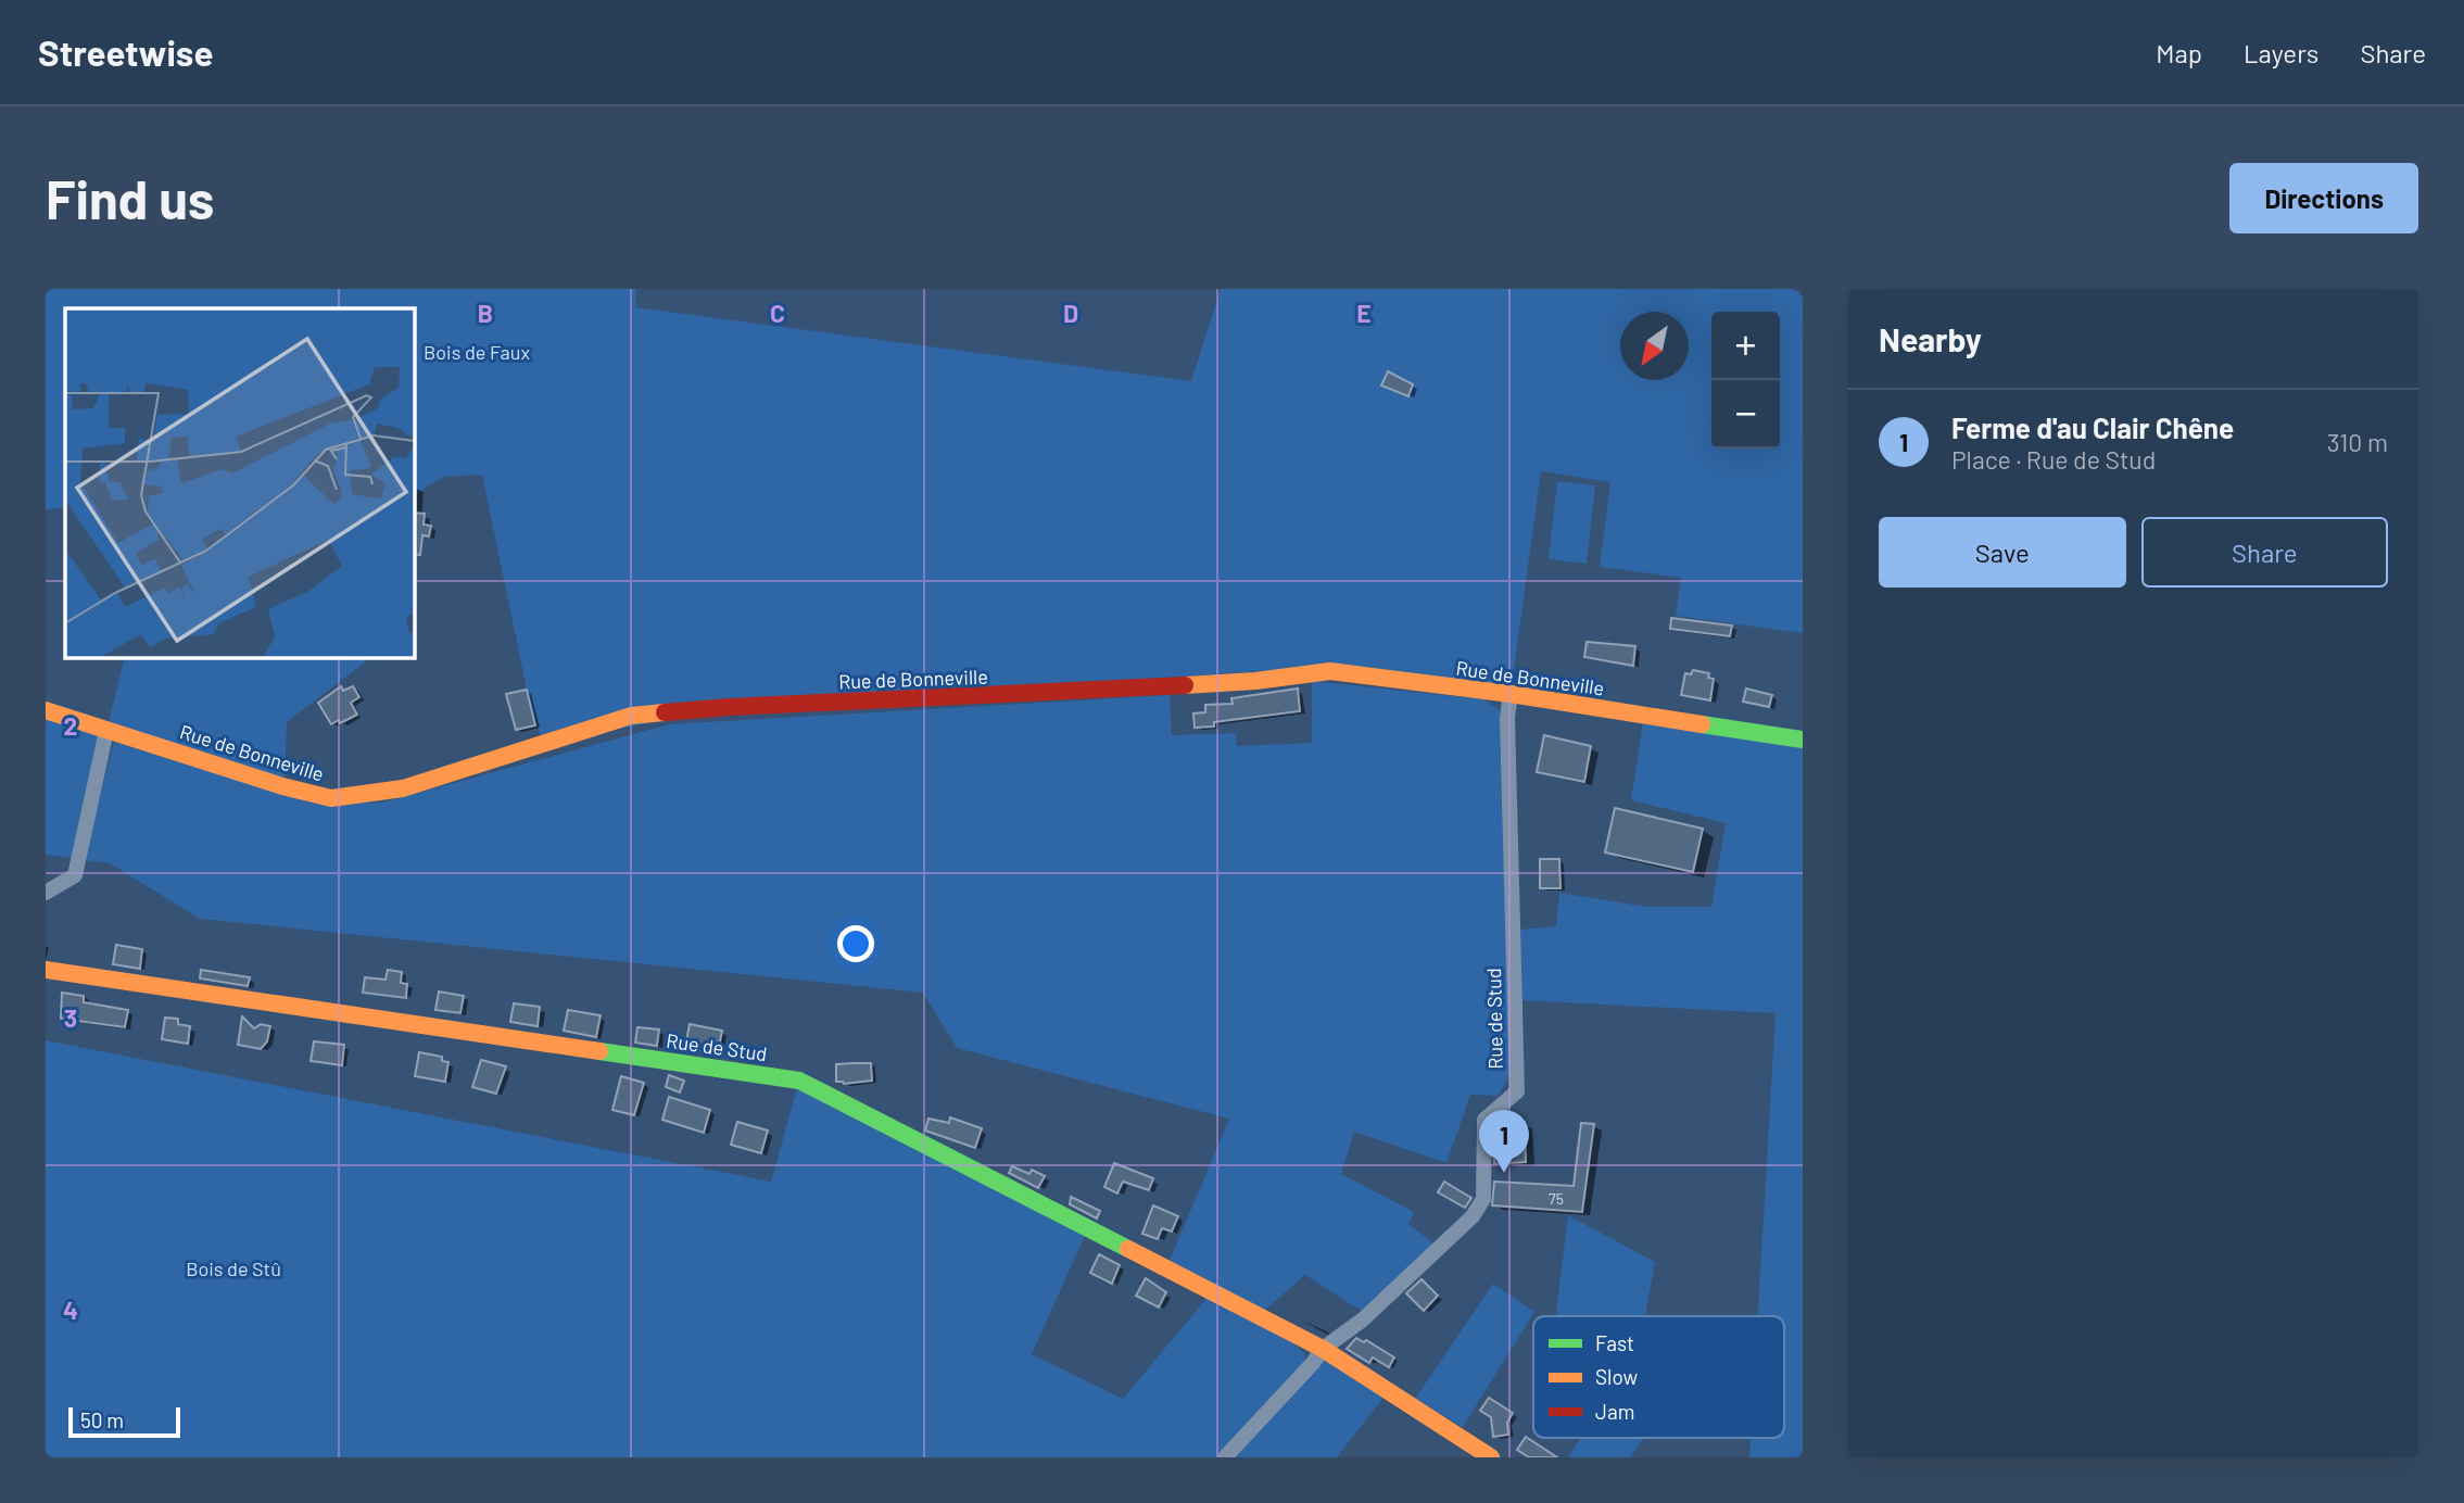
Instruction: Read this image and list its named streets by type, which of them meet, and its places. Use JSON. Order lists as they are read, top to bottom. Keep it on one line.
{"streets":{"street":["Rue de Bonneville","Rue de Stud"]},"crossings":[["Rue de Bonneville","Rue de Stud"]],"parks":["Bois de Faux","Bois de Stû"],"house_numbers":["75"],"legend":["Fast","Slow","Jam"],"scale_bar":"50 m","north":"bottom left","page":{"header":"Streetwise","nav":["Map","Layers","Share"],"buttons":["Directions",["Save","Share"]],"title":"Find us","heading":"Nearby","map_buttons":["+","−"],"list":[{"mark":"1","name":"Ferme d'au Clair Chêne","note":"Place · Rue de Stud","value":"310 m"}],"pins":"1","scale":"50 m"},"grid":{"columns":["B","C","D","E"],"rows":["2","3","4"]}}
